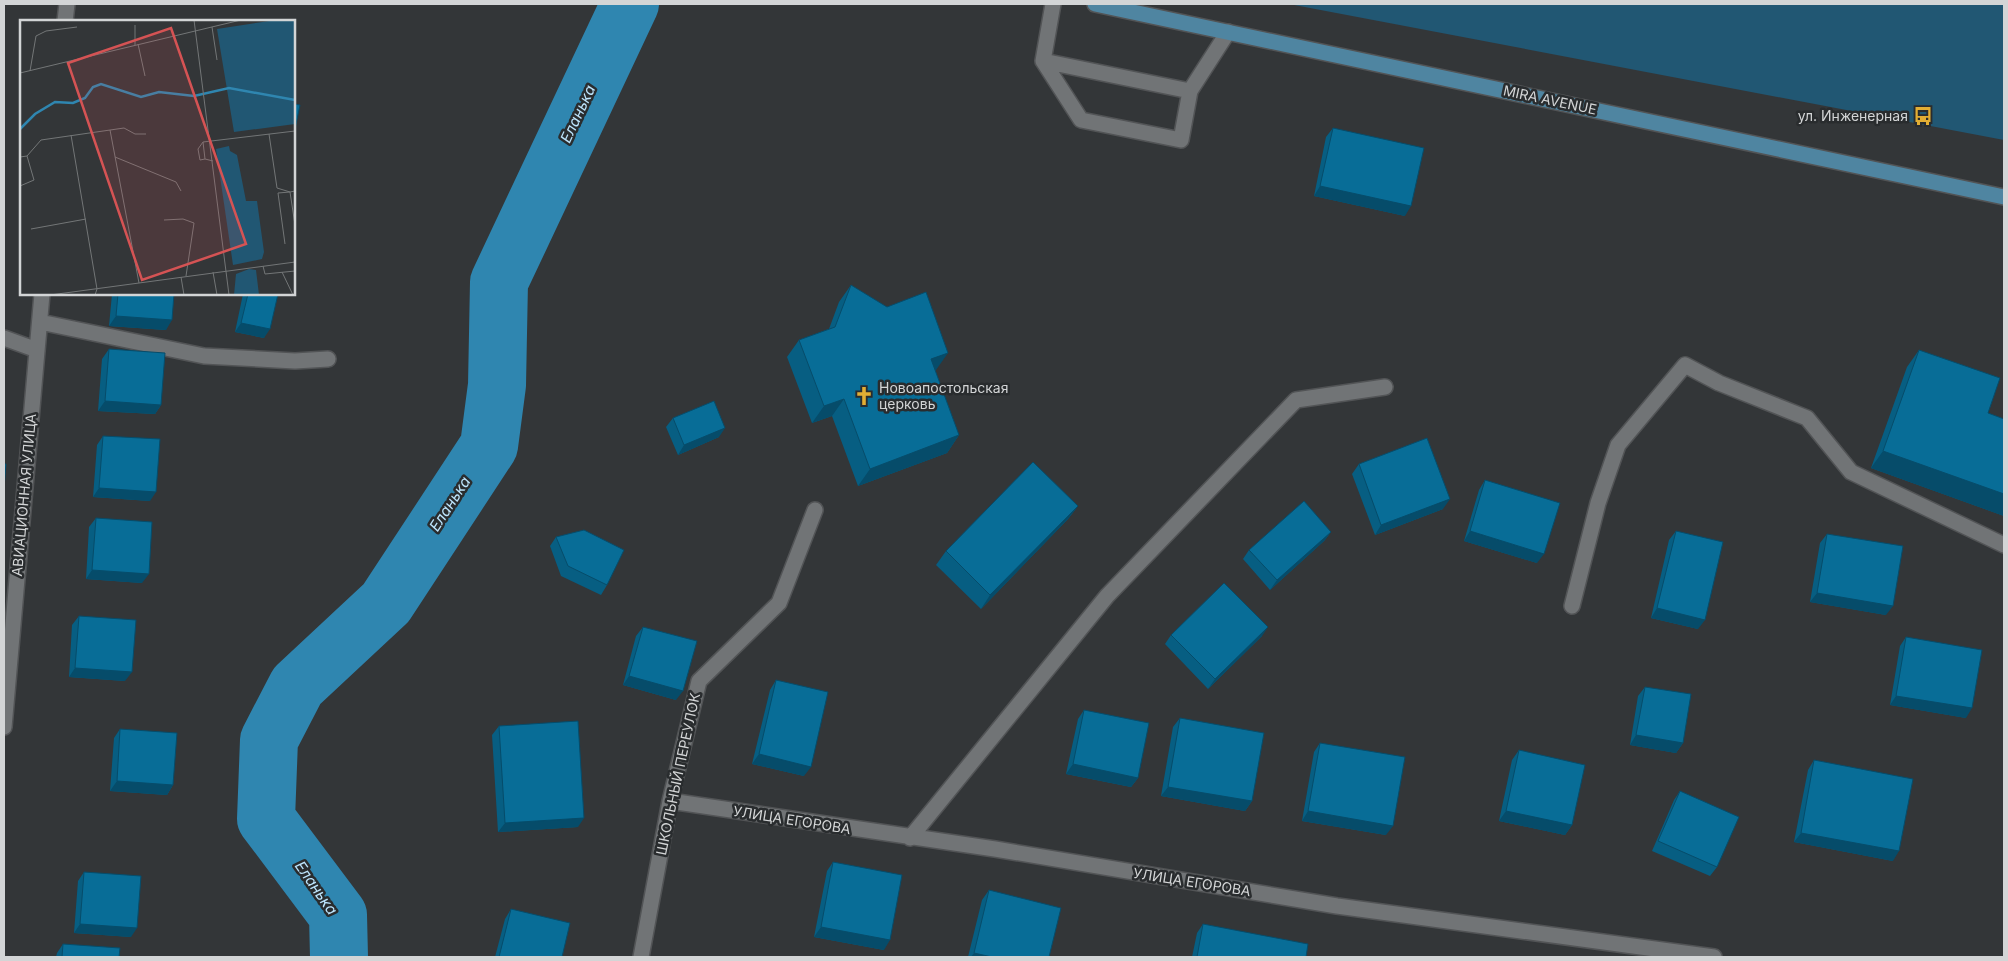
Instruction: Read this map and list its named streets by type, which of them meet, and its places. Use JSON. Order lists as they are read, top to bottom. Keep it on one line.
{"streets":{"main road":["MIRA AVENUE"],"street":["АВИАЦИОННАЯ УЛИЦА","ШКОЛЬНЫЙ ПЕРЕУЛОК","УЛИЦА ЕГОРОВА"]},"crossings":[["ШКОЛЬНЫЙ ПЕРЕУЛОК","УЛИЦА ЕГОРОВА"]],"water":["Еланька"],"places":{"bus stop":["ул. Инженерная"],"church":["Новоапостольская церковь"]}}
